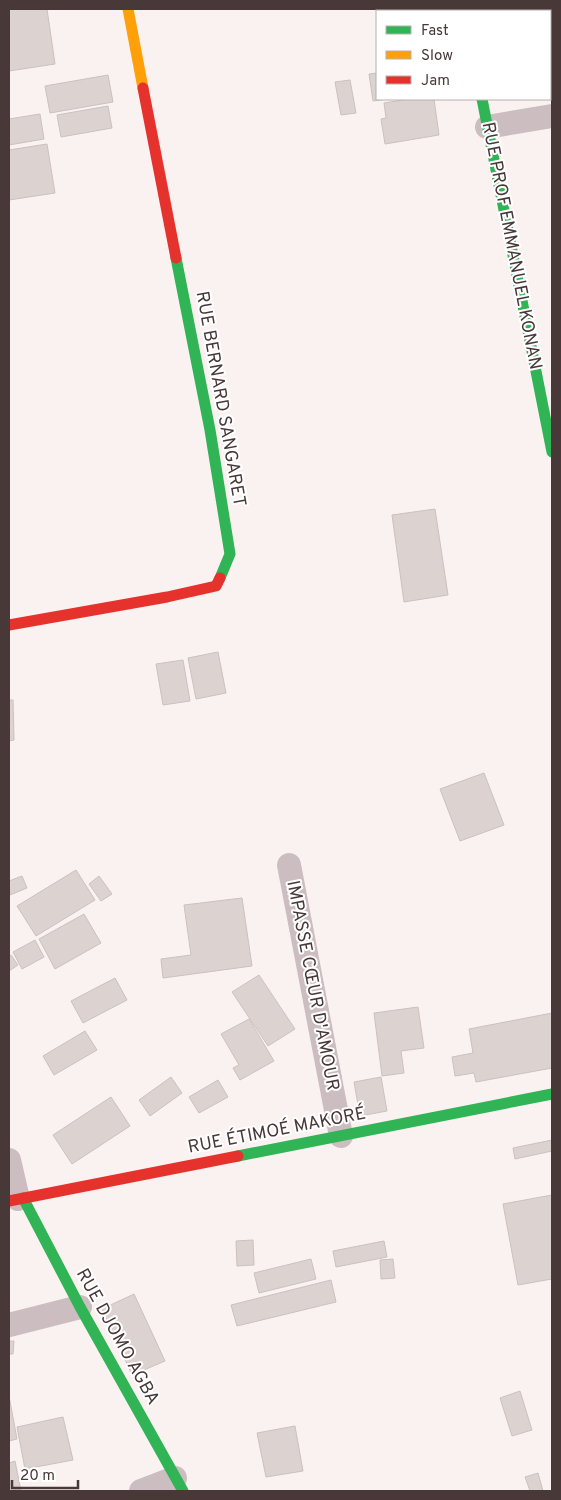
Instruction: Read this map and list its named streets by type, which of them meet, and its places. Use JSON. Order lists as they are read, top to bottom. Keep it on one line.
{"streets":{"street":["RUE PROF EMMANUEL KONAN","RUE BERNARD SANGARET","IMPASSE CŒUR D'AMOUR","RUE ÉTIMOÉ MAKORÉ","RUE DJOMO AGBA"]},"crossings":[["IMPASSE CŒUR D'AMOUR","RUE ÉTIMOÉ MAKORÉ"],["RUE ÉTIMOÉ MAKORÉ","RUE DJOMO AGBA"]],"legend":["Fast","Slow","Jam"],"scale_bar":"20 m"}
